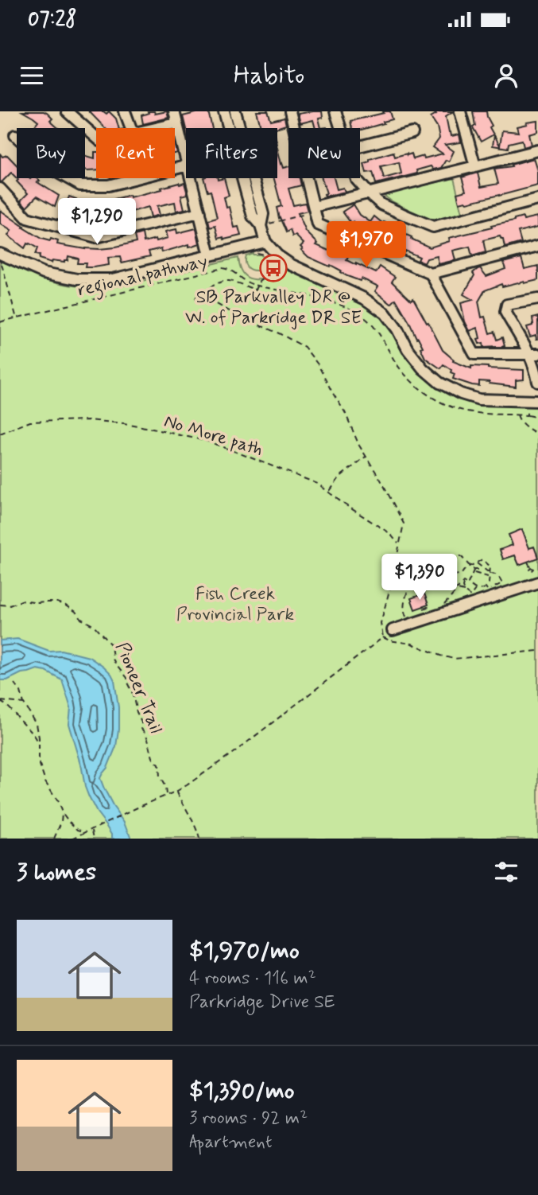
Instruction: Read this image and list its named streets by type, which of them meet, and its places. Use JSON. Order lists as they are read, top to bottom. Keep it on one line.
{"streets":{"path":["regional pathway","No More path","Pioneer Trail"]},"parks":["Fish Creek Provincial Park"],"places":{"bus stop":["SB Parkvalley DR @ W. of Parkridge DR SE"]},"page":{"status":"07:28","header":"Habito","chip":["Buy","Rent","Filters","New"],"price":["$1,290","$1,970","$1,390"],"heading":"3 homes","list":[{"name":"$1,970/mo","note":"4 rooms · 116 m² · Parkridge Drive SE"},{"name":"$1,390/mo","note":"3 rooms · 92 m² · Apartment"}]}}
